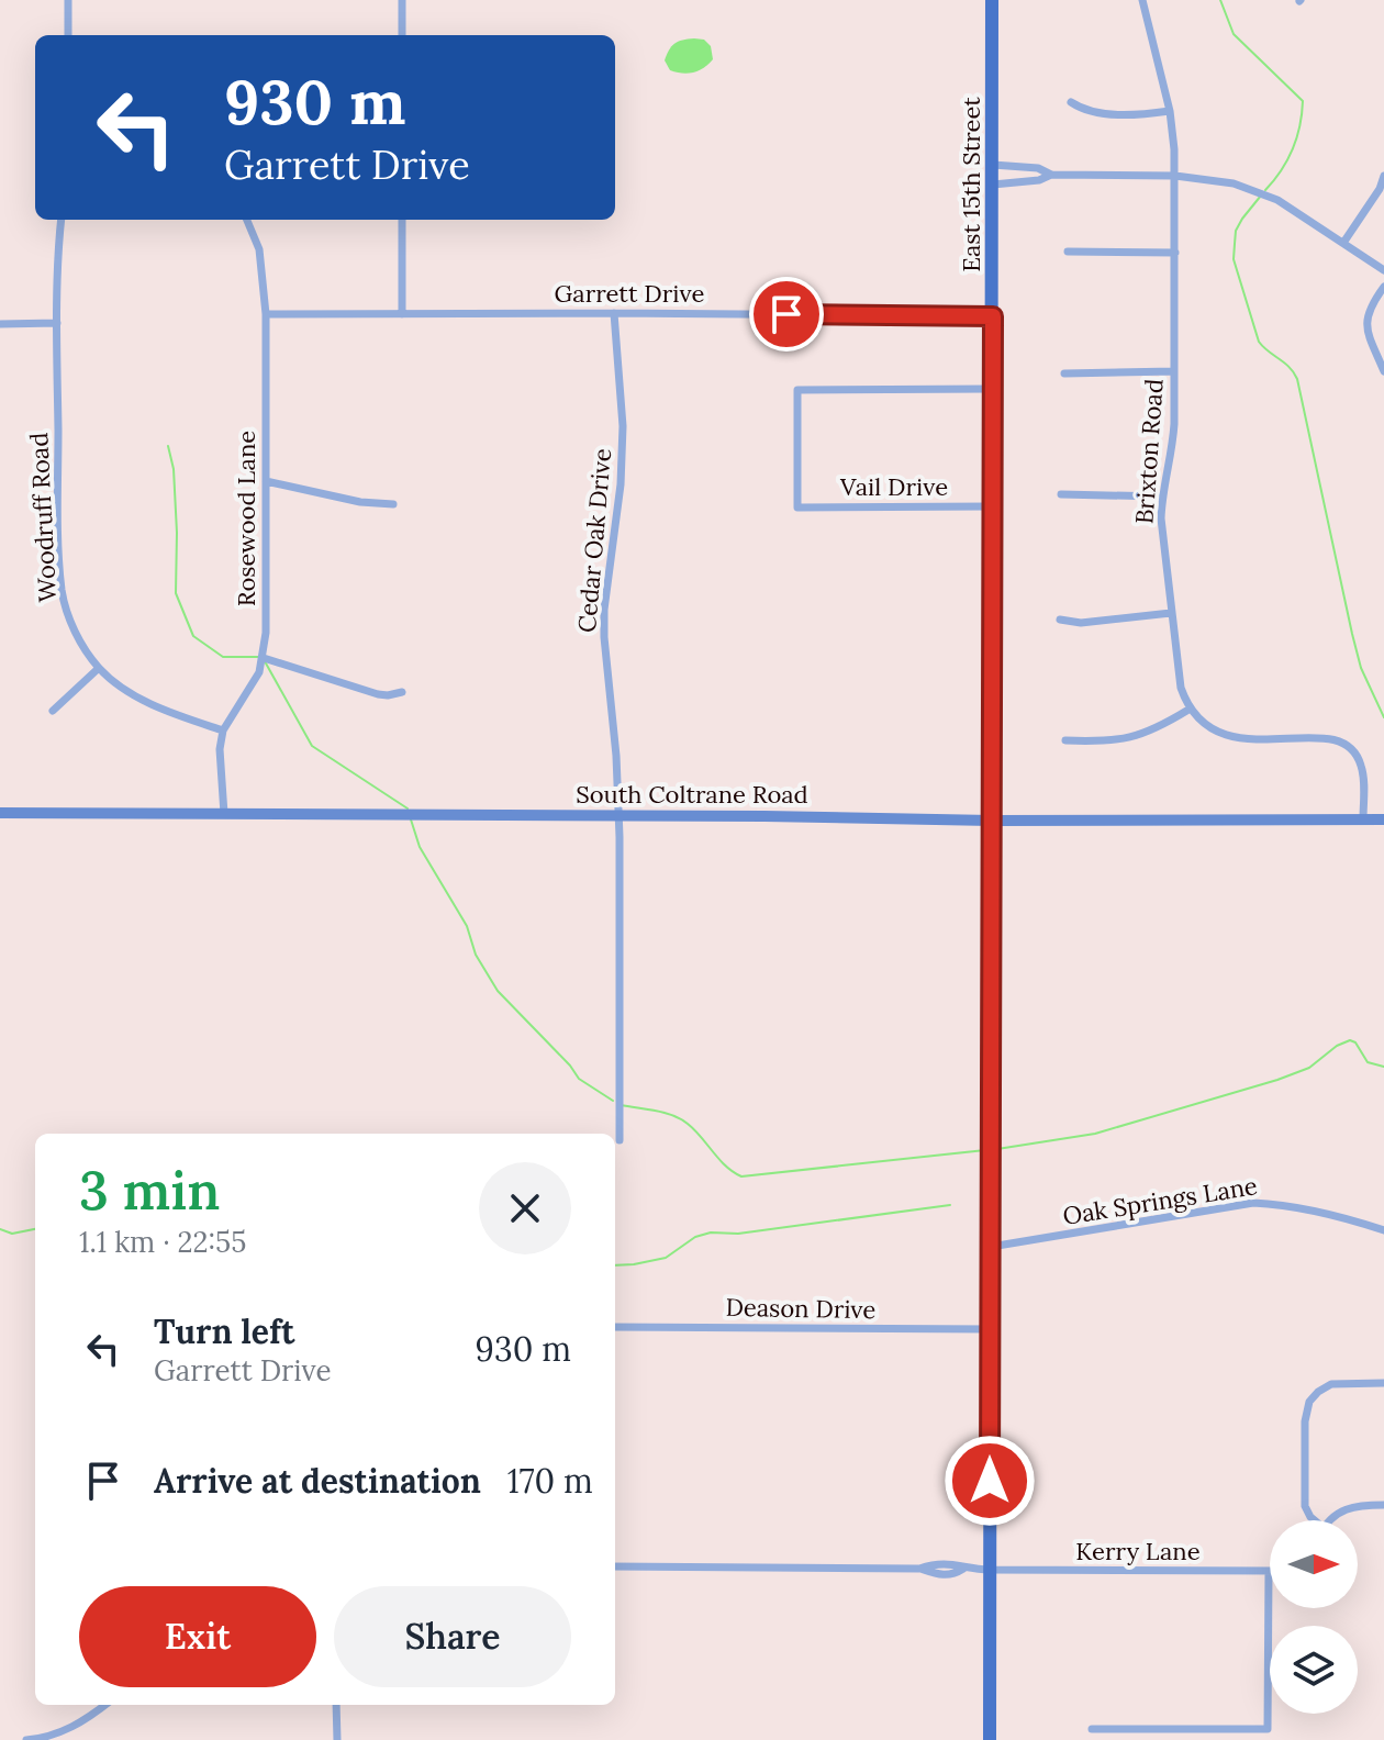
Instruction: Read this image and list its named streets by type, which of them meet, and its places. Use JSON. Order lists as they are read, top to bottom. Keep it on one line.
{"streets":{"main road":["East 15th Street","South Coltrane Road"],"street":["Garrett Drive","Brixton Road","Vail Drive","Woodruff Road","Rosewood Lane","Cedar Oak Drive","Oak Springs Lane","Deason Drive","Kerry Lane"]},"crossings":[["East 15th Street","Garrett Drive"],["East 15th Street","Vail Drive"],["East 15th Street","South Coltrane Road"],["East 15th Street","Oak Springs Lane"],["East 15th Street","Deason Drive"],["East 15th Street","Kerry Lane"],["Garrett Drive","Rosewood Lane"],["Garrett Drive","Cedar Oak Drive"],["Woodruff Road","Rosewood Lane"],["Cedar Oak Drive","South Coltrane Road"]],"north":"right","page":{"turn":["930 m","Garrett Drive"],"heading":["3 min","1.1 km · 22:55"],"list":[{"name":"Turn left","note":"Garrett Drive","value":"930 m"},{"name":"Arrive at destination","value":"170 m"}],"buttons":["Exit","Share"]}}
